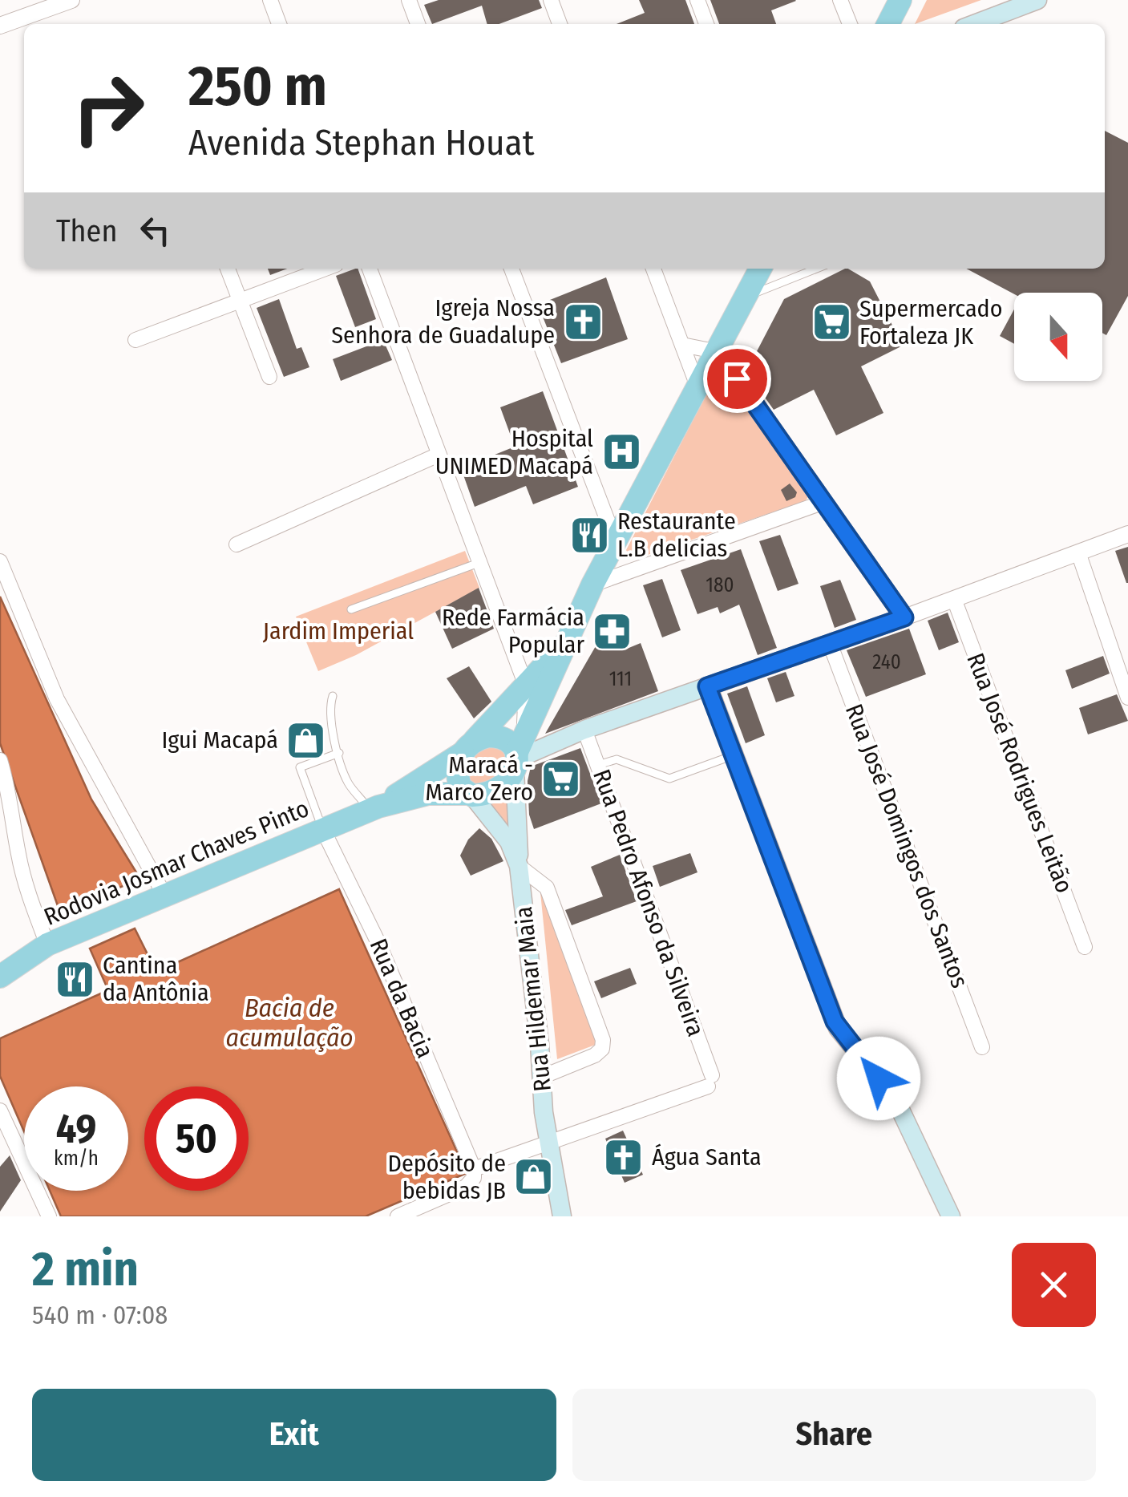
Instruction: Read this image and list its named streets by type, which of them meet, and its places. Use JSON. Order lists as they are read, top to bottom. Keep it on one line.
{"streets":{"main road":["Rodovia Josmar Chaves Pinto","Rua Hildemar Maia"],"street":["Rua José Rodrigues Leitão","Rua José Domingos dos Santos","Rua Pedro Afonso da Silveira","Rua da Bacia"]},"crossings":[["Rodovia Josmar Chaves Pinto","Rua da Bacia"],["Rodovia Josmar Chaves Pinto","Rua Hildemar Maia"],["Rua Pedro Afonso da Silveira","Rua Hildemar Maia"]],"water":["Bacia de acumulação"],"parks":["Jardim Imperial"],"places":{"church":["Igreja Nossa Senhora de Guadalupe","Água Santa"],"supermarket":["Supermercado Fortaleza JK","Maracá - Marco Zero"],"hospital":["Hospital UNIMED Macapá"],"restaurant":["Restaurante L.B delicias","Cantina da Antônia"],"pharmacy":["Rede Farmácia Popular"],"shop":["Igui Macapá","Depósito de bebidas JB"]},"house_numbers":["180","240","111"],"north":"bottom","page":{"turn":["250 m","Avenida Stephan Houat"],"then":"Then","speed":"49 km/h","limit":"50","heading":["2 min","540 m · 07:08"],"buttons":["Exit","Share"]}}
